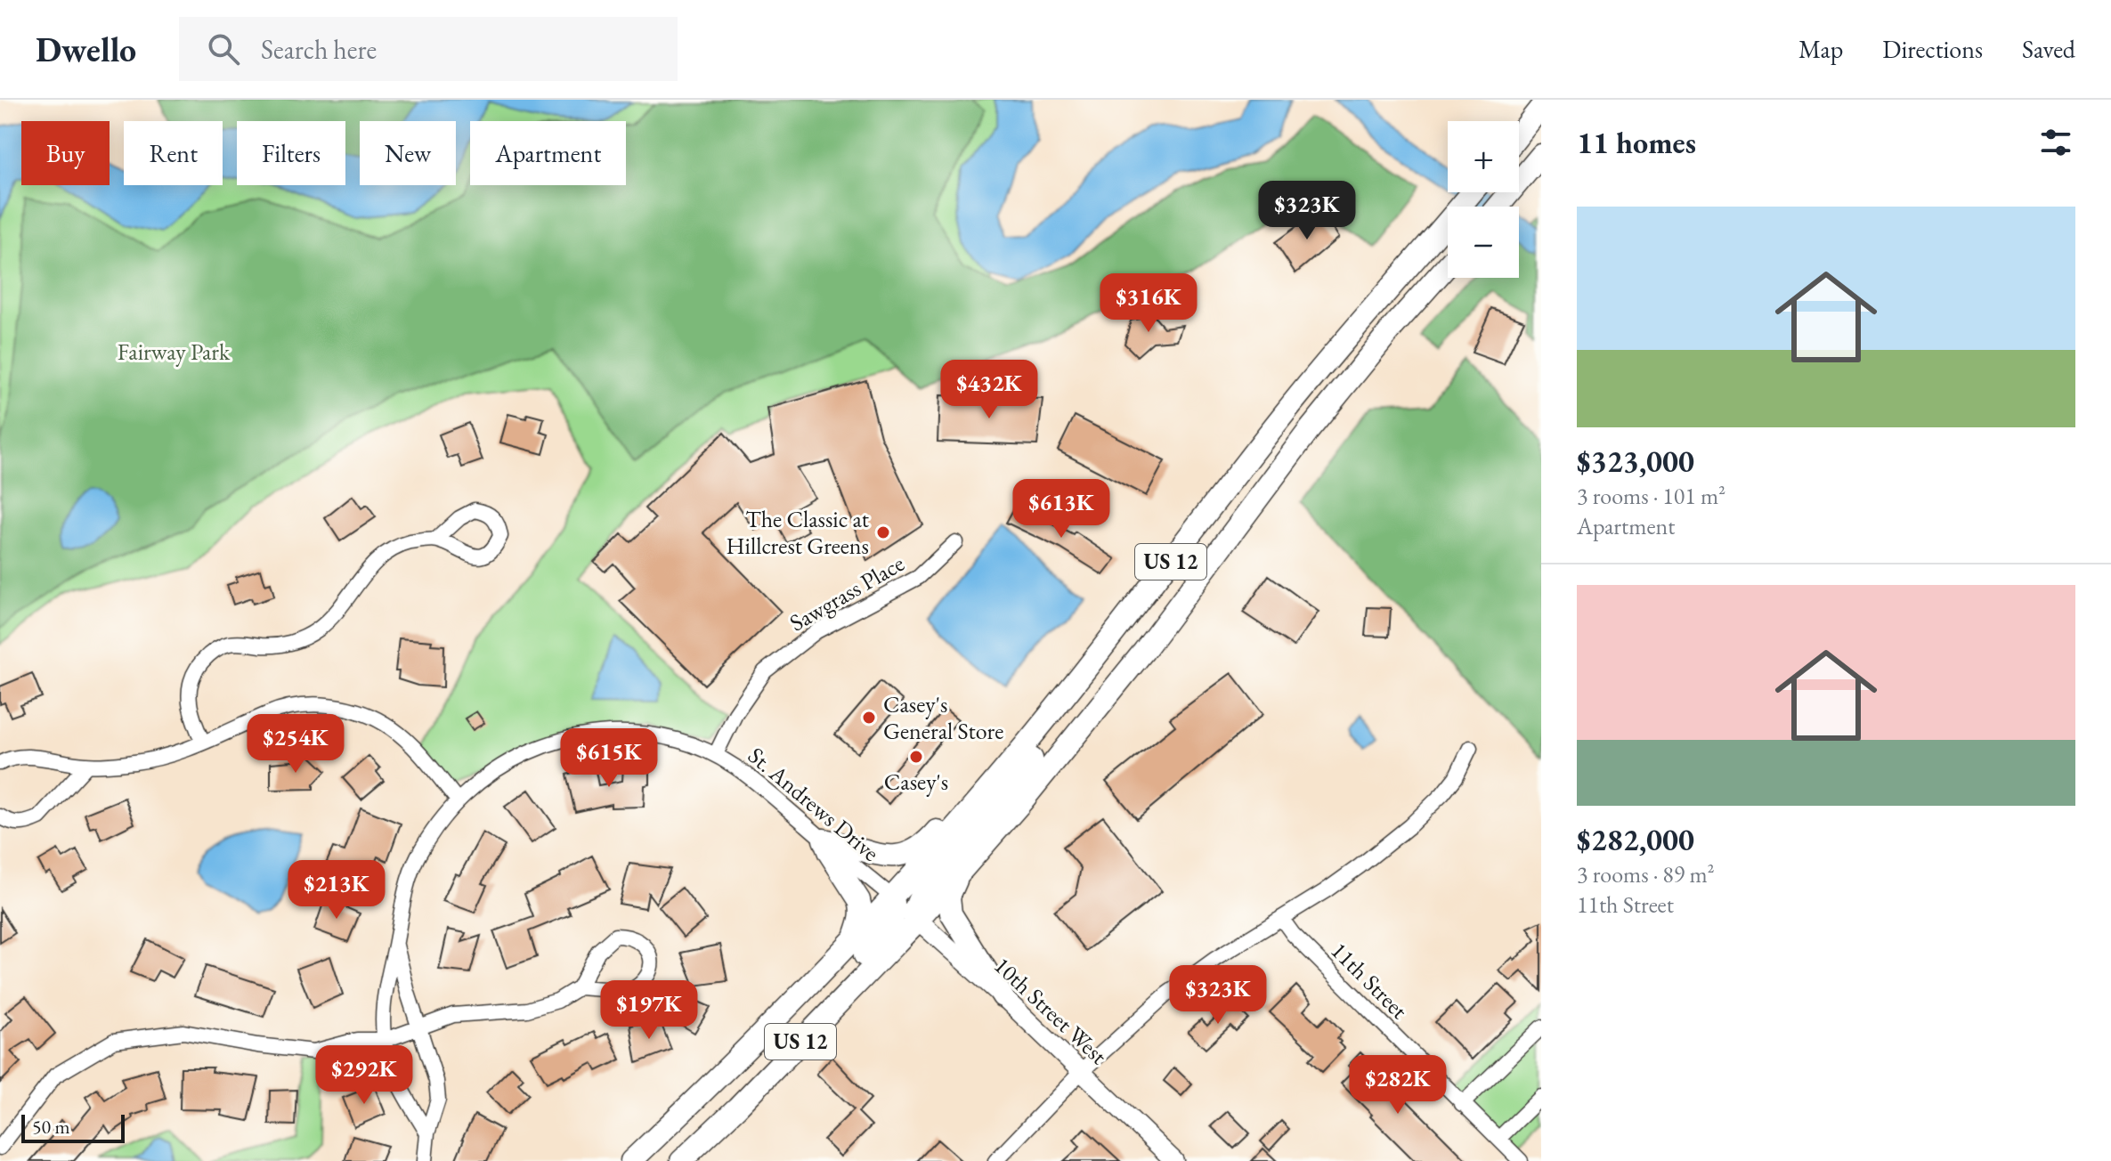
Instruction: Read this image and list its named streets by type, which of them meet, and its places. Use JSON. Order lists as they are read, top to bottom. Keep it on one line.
{"streets":{"main road":["US 12"],"street":["Sawgrass Place","St. Andrews Drive","11th Street","10th Street West"]},"crossings":[["US 12","St. Andrews Drive"],["US 12","10th Street West"],["Sawgrass Place","St. Andrews Drive"],["St. Andrews Drive","10th Street West"]],"parks":["Fairway Park"],"places":["The Classic at Hillcrest Greens","Casey's General Store","Casey's"],"scale_bar":"50 m","page":{"header":"Dwello","search":"Search here","nav":["Map","Directions","Saved"],"heading":"11 homes","map_buttons":["+","−"],"chip":["Buy","Rent","Filters","New","Apartment"],"price":["$323K","$316K","$432K","$613K","$254K","$615K","$213K","$323K","$197K","$292K","$282K"],"list":[{"name":"$323,000","note":"3 rooms · 101 m² · Apartment"},{"name":"$282,000","note":"3 rooms · 89 m² · 11th Street"}],"scale":"50 m"}}
